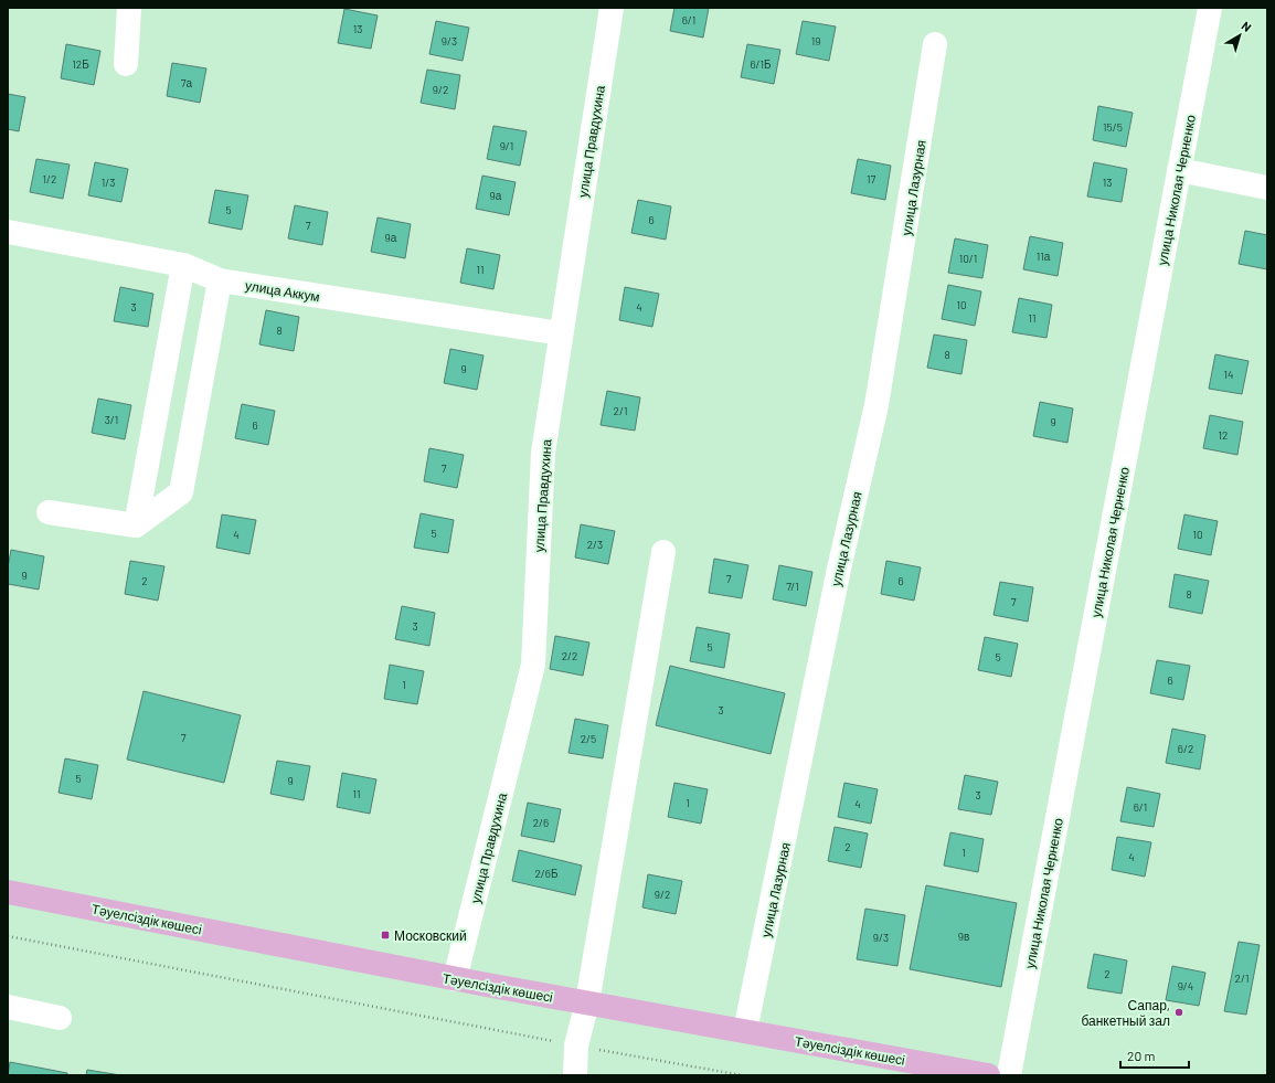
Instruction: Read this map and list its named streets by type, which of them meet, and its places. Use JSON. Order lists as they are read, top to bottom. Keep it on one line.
{"streets":{"main road":["Тәуелсіздік көшесі"],"street":["улица Правдухина","улица Лазурная","улица Николая Черненко","улица Аккум"]},"crossings":[["улица Правдухина","улица Аккум"],["улица Правдухина","Тәуелсіздік көшесі"],["улица Лазурная","Тәуелсіздік көшесі"]],"places":{"transit":["Московский"],"other":["Сапар, банкетный зал"]},"house_numbers":["6/1","13","9/3","19","12Б","6/1Б","7а","9/2","15/5","9/1","1/2","17","1/3","13","9а","5","6","7","9а","11а","10/1","11","10","3","4","11","8","8","9","14","2/1","3/1","9","6","12","7","5","4","10","2/3","9","7","2","6","7/1","8","7","3","5","2/2","5","6","1","3","7","2/5","6/2","5","9","11","3","1","4","6/1","2/6","2","1","4","2/6Б","9/2","9в","9/3","2","2/1","9/4"],"scale_bar":"20 m","north":"top right"}
